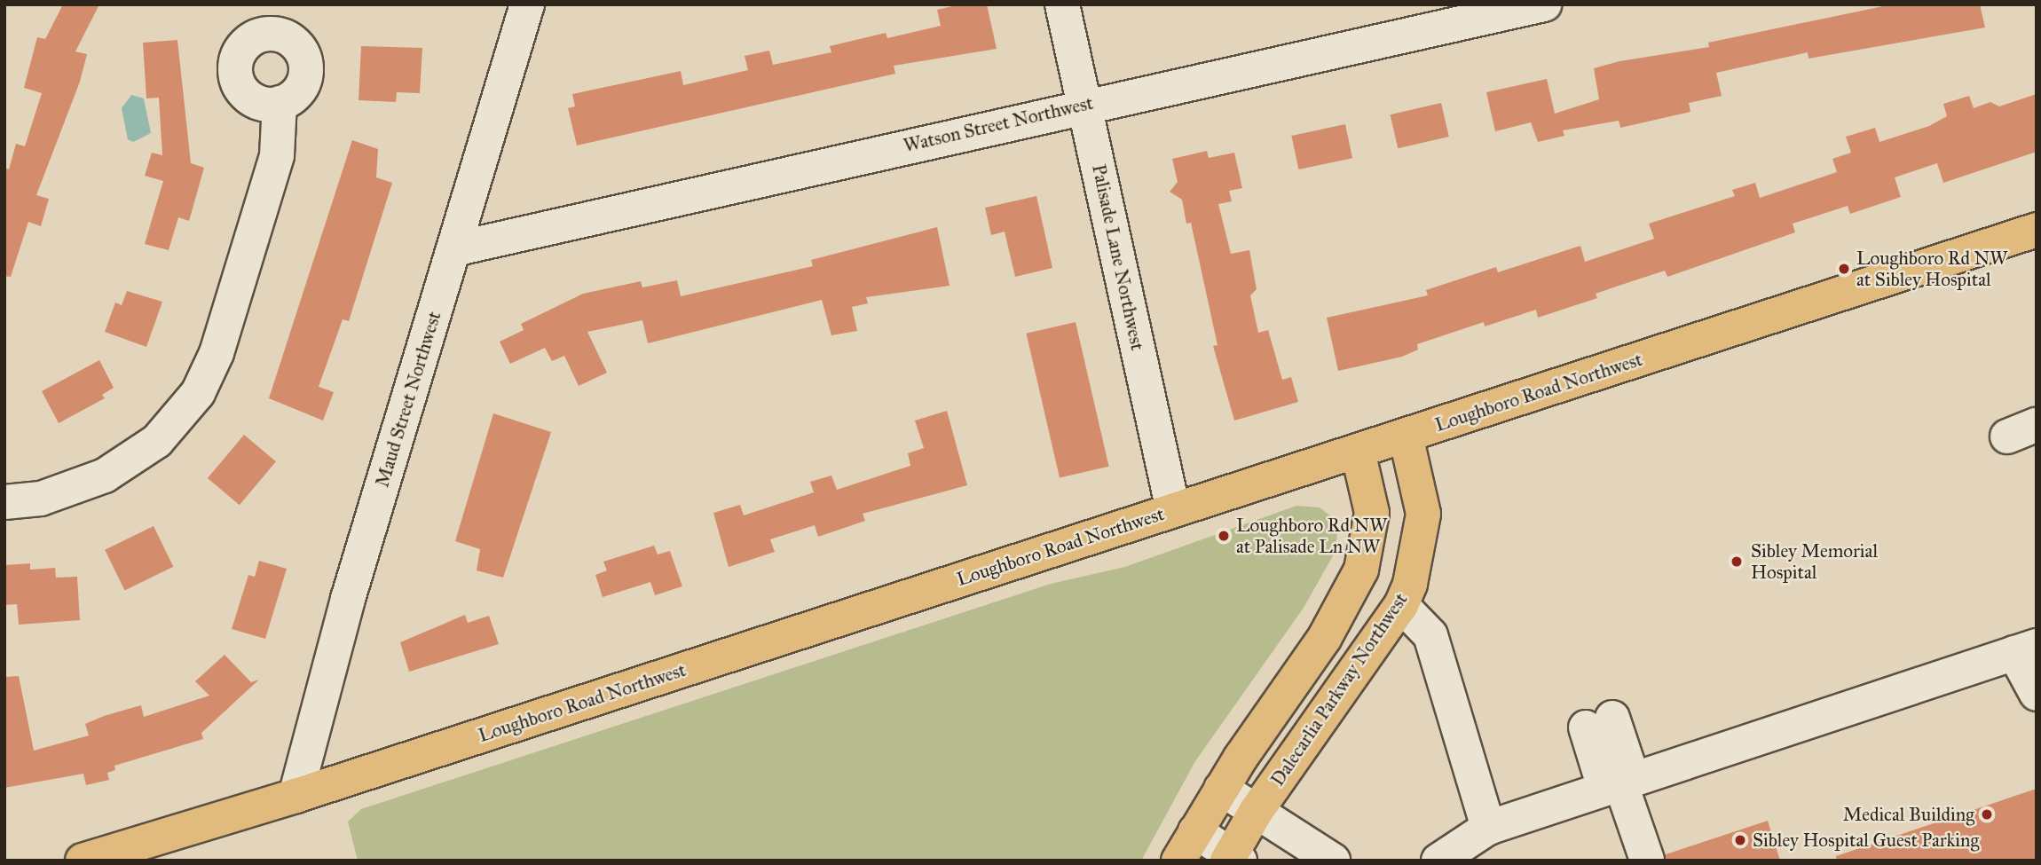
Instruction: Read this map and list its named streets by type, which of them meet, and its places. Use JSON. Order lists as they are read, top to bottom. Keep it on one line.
{"streets":{"main road":["Loughboro Road Northwest","Dalecarlia Parkway Northwest"],"street":["Watson Street Northwest","Palisade Lane Northwest","Maud Street Northwest"]},"crossings":[["Watson Street Northwest","Palisade Lane Northwest"],["Watson Street Northwest","Maud Street Northwest"],["Palisade Lane Northwest","Loughboro Road Northwest"],["Loughboro Road Northwest","Maud Street Northwest"],["Loughboro Road Northwest","Dalecarlia Parkway Northwest"]],"places":["Loughboro Rd NW at Sibley Hospital","Loughboro Rd NW at Palisade Ln NW","Sibley Memorial Hospital","Medical Building","Sibley Hospital Guest Parking"]}
